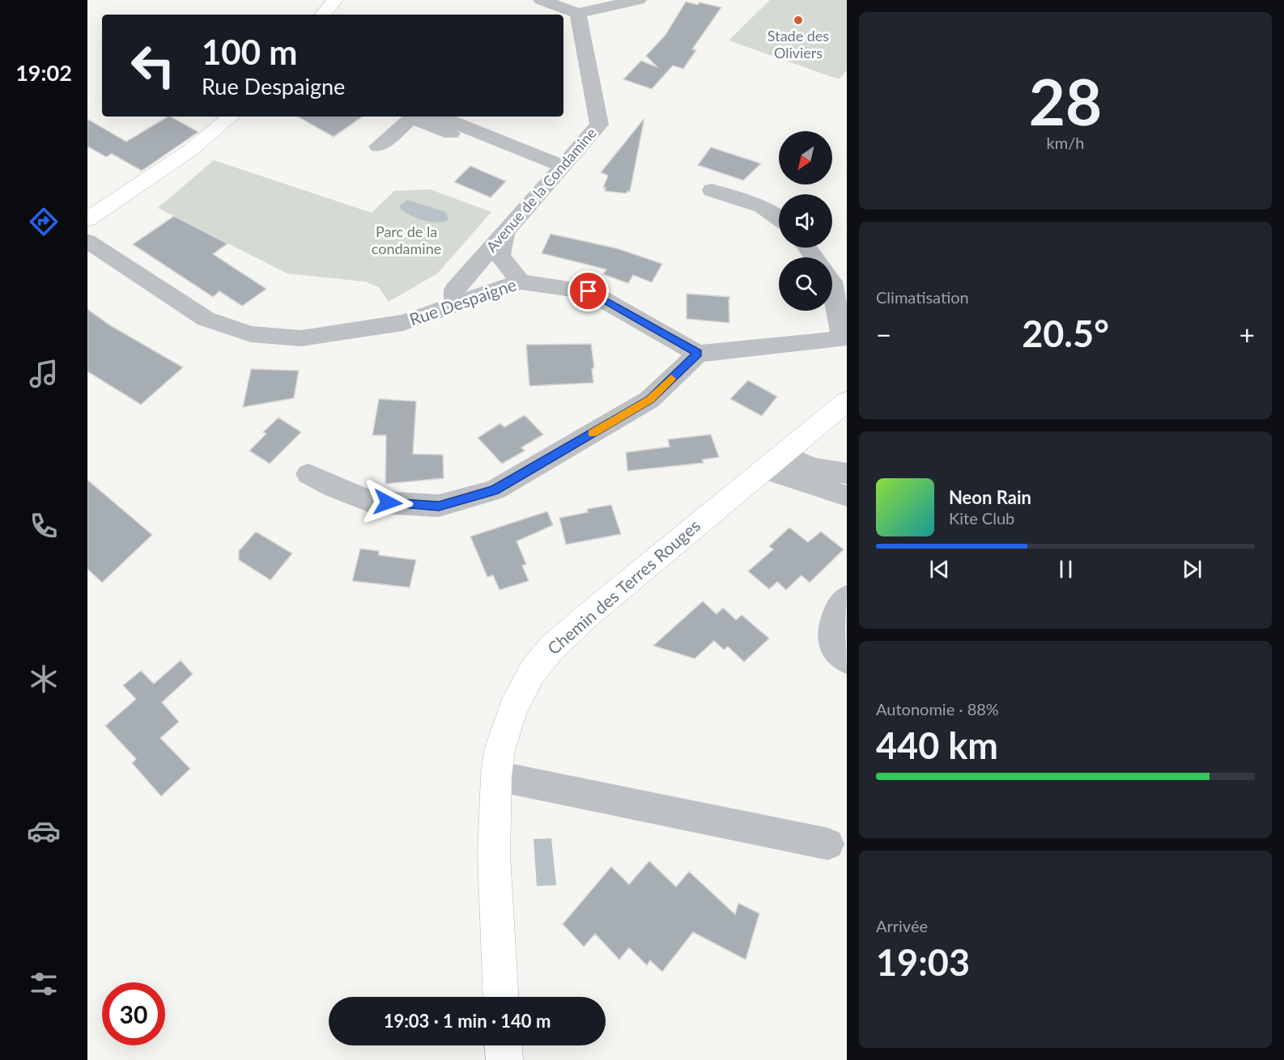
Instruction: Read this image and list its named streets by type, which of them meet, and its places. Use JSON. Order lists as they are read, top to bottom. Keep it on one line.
{"streets":{"main road":["Chemin des Terres Rouges"],"street":["Avenue de la Condamine","Rue Despaigne"]},"crossings":[["Avenue de la Condamine","Rue Despaigne"]],"parks":["Parc de la condamine"],"places":["Stade des Oliviers"],"north":"bottom left","page":{"tabs":"19:02","tile":[["28","km/h"],"Climatisation",["Autonomie · 88%","440 km"],["Arrivée","19:03"]],"turn":["100 m","Rue Despaigne"],"heat":["−","20.5°","+"],"song":["Neon Rain","Kite Club"],"limit":"30","trip":"19:03 · 1 min · 140 m"}}
